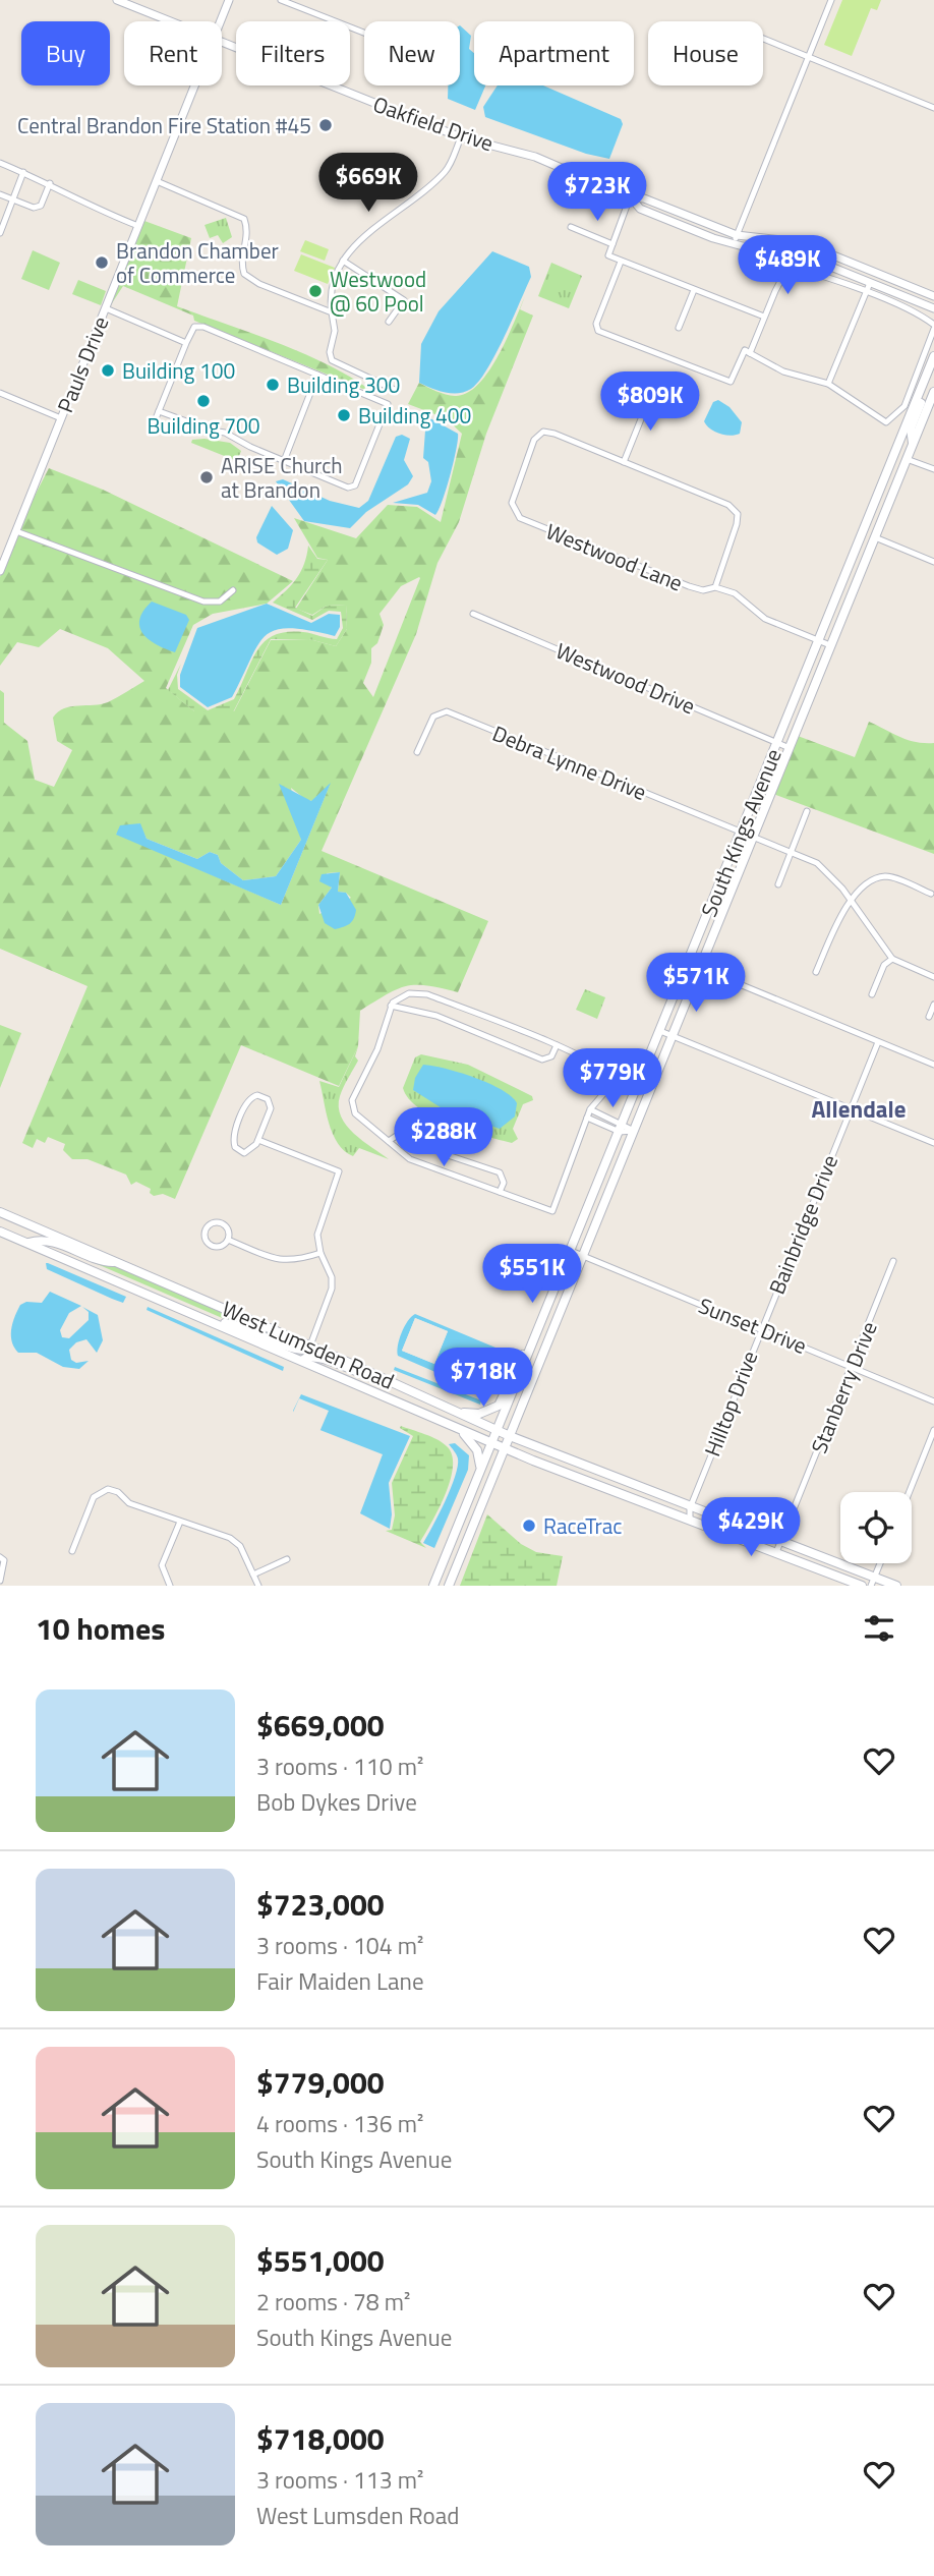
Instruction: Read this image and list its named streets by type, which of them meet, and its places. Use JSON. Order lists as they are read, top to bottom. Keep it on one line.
{"streets":{"main road":["South Kings Avenue","West Lumsden Road"],"street":["Oakfield Drive","Pauls Drive","Westwood Lane","Westwood Drive","Debra Lynne Drive","Bainbridge Drive","Sunset Drive","Stanberry Drive","Hilltop Drive"]},"crossings":[["Westwood Lane","South Kings Avenue"],["Westwood Drive","South Kings Avenue"],["Debra Lynne Drive","South Kings Avenue"],["South Kings Avenue","Sunset Drive"],["South Kings Avenue","West Lumsden Road"],["Bainbridge Drive","Sunset Drive"],["Bainbridge Drive","Hilltop Drive"],["Sunset Drive","Stanberry Drive"],["Sunset Drive","Hilltop Drive"],["West Lumsden Road","Stanberry Drive"],["West Lumsden Road","Hilltop Drive"]],"districts":["Allendale"],"places":["Central Brandon Fire Station #45","Brandon Chamber of Commerce","Westwood @ 60 Pool","Building 100","Building 300","Building 700","Building 400","ARISE Church at Brandon","RaceTrac"],"page":{"chip":["Buy","Rent","Filters","New","Apartment","House"],"price":["$669K","$723K","$489K","$809K","$571K","$779K","$288K","$551K","$718K","$429K"],"heading":"10 homes","list":[{"name":"$669,000","note":"3 rooms · 110 m² · Bob Dykes Drive"},{"name":"$723,000","note":"3 rooms · 104 m² · Fair Maiden Lane"},{"name":"$779,000","note":"4 rooms · 136 m² · South Kings Avenue"},{"name":"$551,000","note":"2 rooms · 78 m² · South Kings Avenue"},{"name":"$718,000","note":"3 rooms · 113 m² · West Lumsden Road"}]}}
